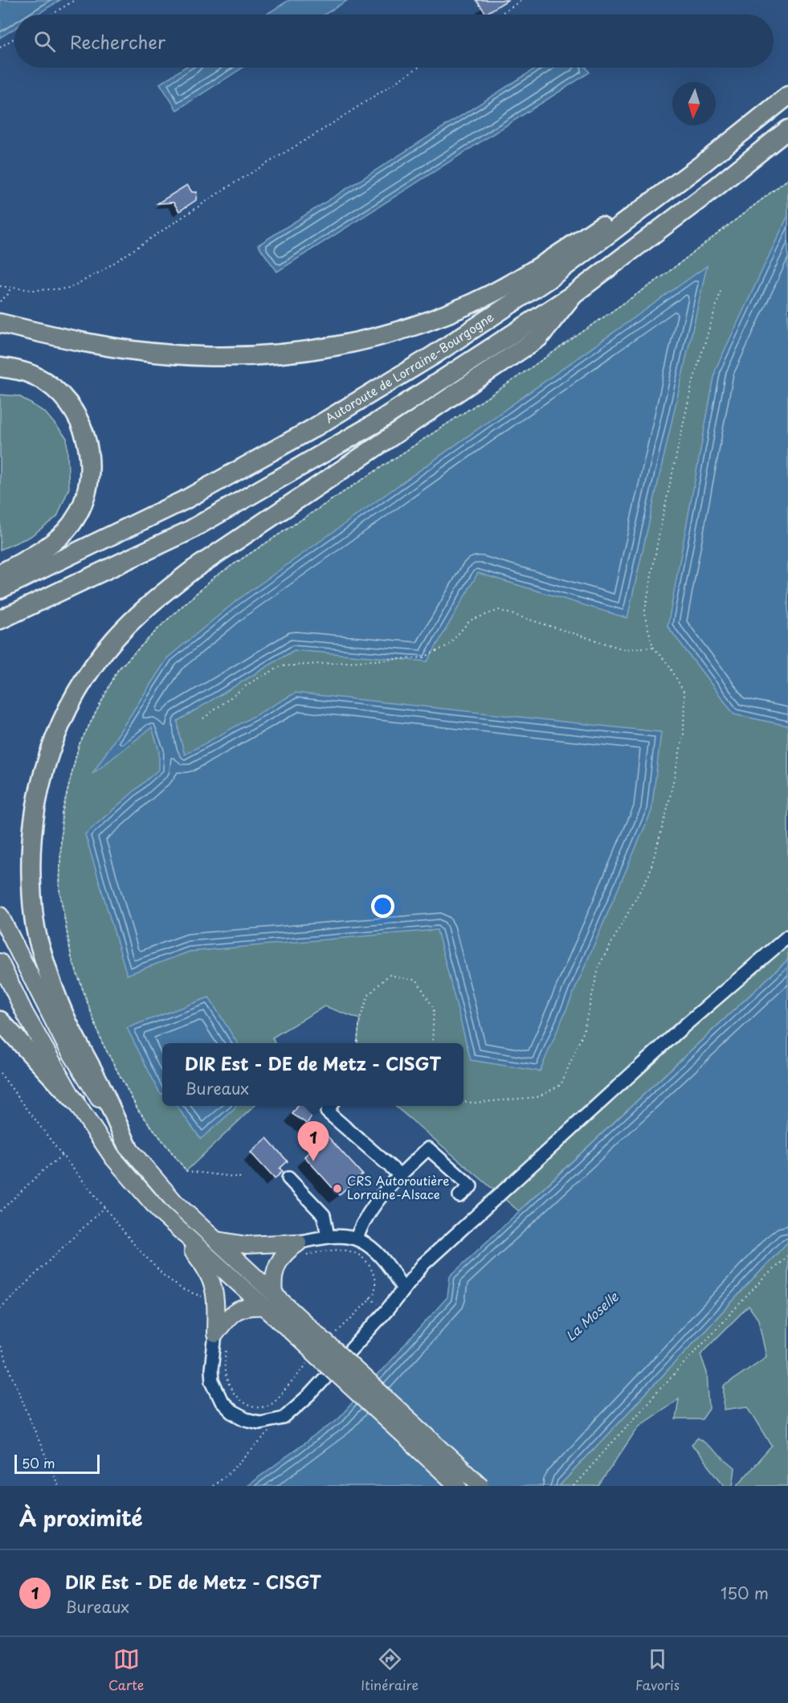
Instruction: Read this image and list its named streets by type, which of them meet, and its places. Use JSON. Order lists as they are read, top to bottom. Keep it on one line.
{"streets":{"highway":["Autoroute de Lorraine-Bourgogne"]},"water":["La Moselle"],"places":["CRS Autoroutière Lorraine-Alsace"],"scale_bar":"50 m","north":"bottom","page":{"search":"Rechercher","popup":["DIR Est - DE de Metz - CISGT","Bureaux"],"pins":"1","scale":"50 m","heading":"À proximité","list":[{"mark":"1","name":"DIR Est - DE de Metz - CISGT","note":"Bureaux","value":"150 m"}],"nav":["Carte","Itinéraire","Favoris"]}}
